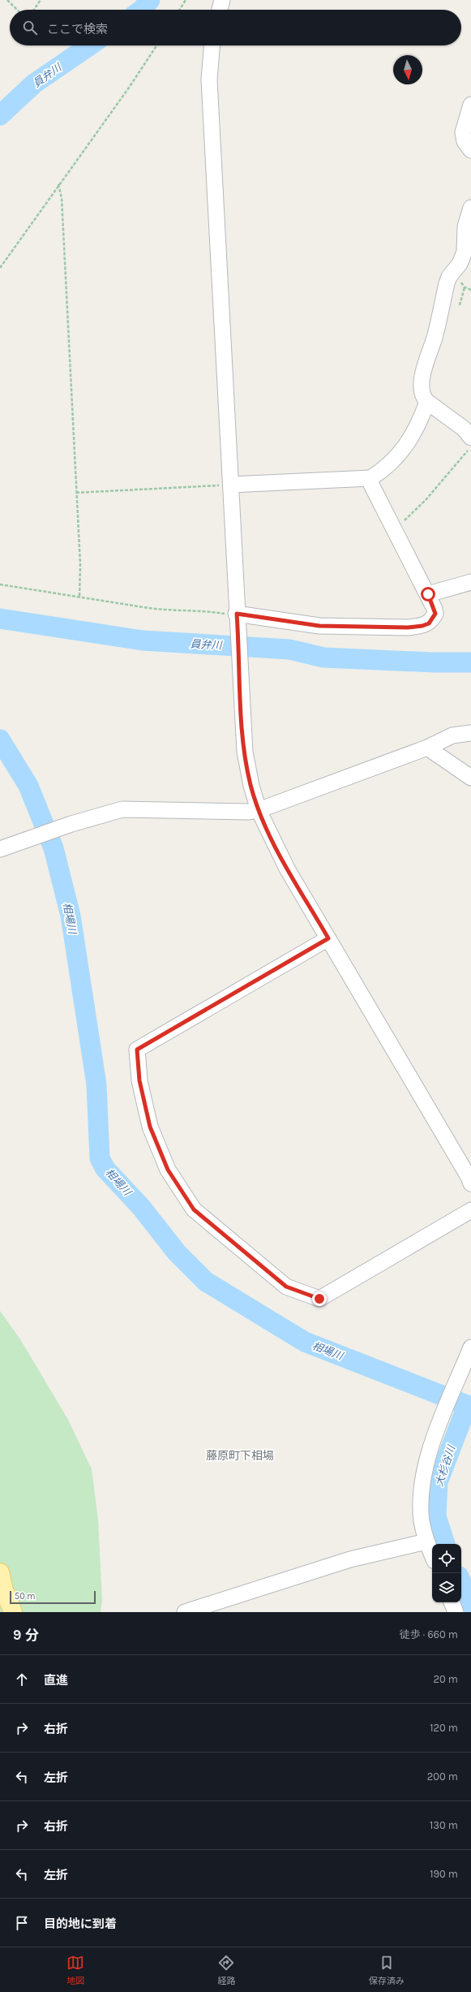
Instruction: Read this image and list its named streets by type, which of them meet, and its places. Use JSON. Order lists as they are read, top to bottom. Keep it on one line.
{"districts":["藤原町下相場"],"water":["員弁川","相場川","大杉谷川"],"scale_bar":"50 m","north":"bottom","page":{"search":"ここで検索","scale":"50 m","heading":["9 分","徒歩 · 660 m"],"list":[["直進","20 m"],["右折","120 m"],["左折","200 m"],["右折","130 m"],["左折","190 m"],"目的地に到着"],"nav":["地図","経路","保存済み"]}}
